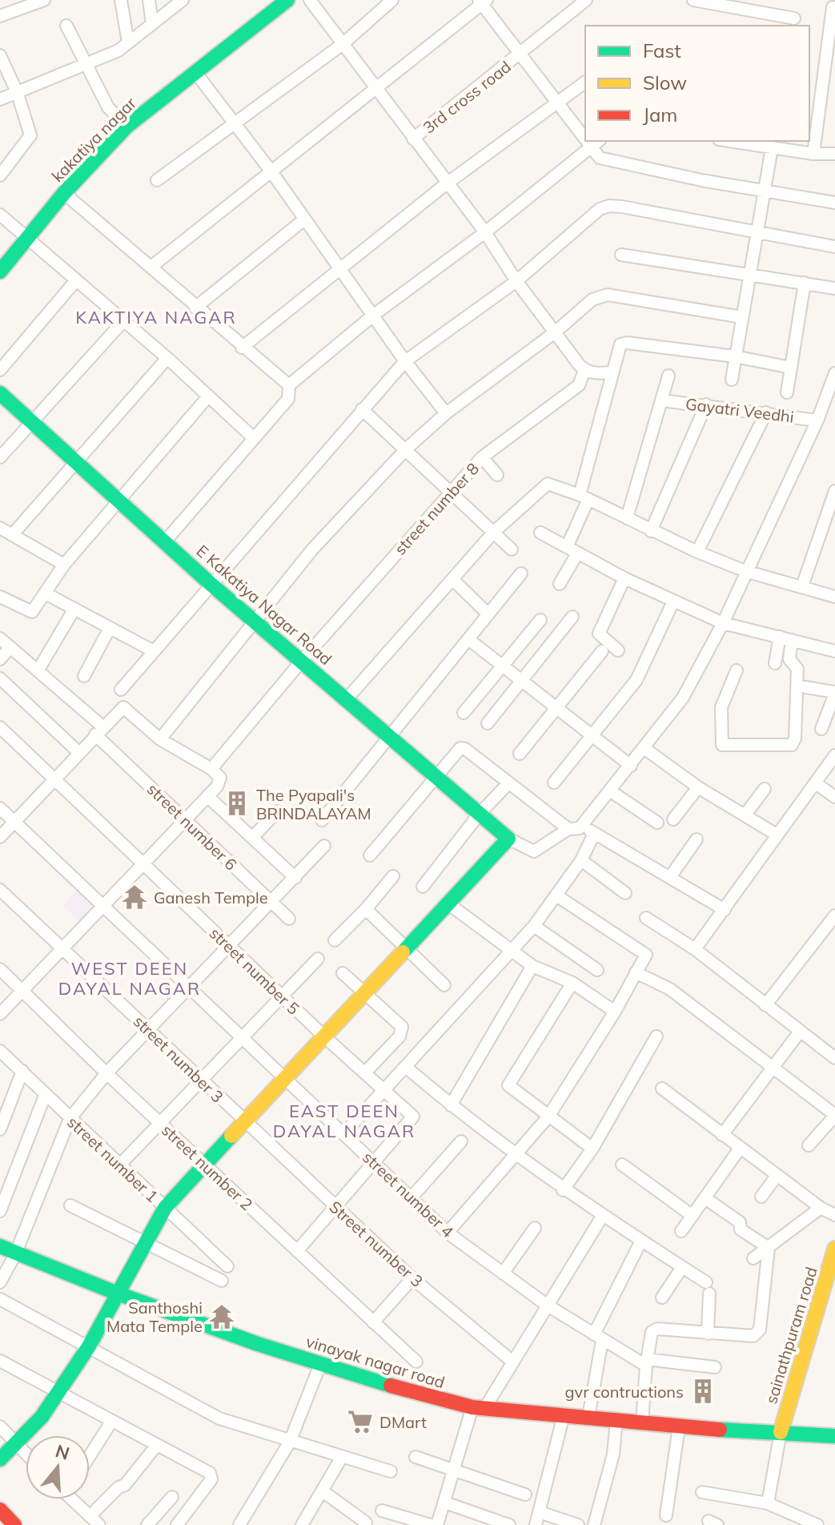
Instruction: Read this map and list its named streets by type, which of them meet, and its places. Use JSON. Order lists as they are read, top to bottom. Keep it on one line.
{"streets":{"street":["3rd cross road","kakatiya nagar","Gayatri Veedhi","street number 8","E Kakatiya Nagar Road","street number 6","street number 5","street number 3","street number 1","street number 2","street number 4","Street number 3","sainathpuram road","vinayak nagar road"]},"crossings":[["street number 8","E Kakatiya Nagar Road"],["street number 5","street number 4"],["street number 3","Street number 3"],["sainathpuram road","vinayak nagar road"]],"districts":["KAKTIYA NAGAR","WEST DEEN DAYAL NAGAR","EAST DEEN DAYAL NAGAR"],"places":{"building":["The Pyapali's BRINDALAYAM","gvr contructions"],"temple":["Ganesh Temple","Santhoshi Mata Temple"],"supermarket":["DMart"]},"legend":["Fast","Slow","Jam"],"north":"top"}
